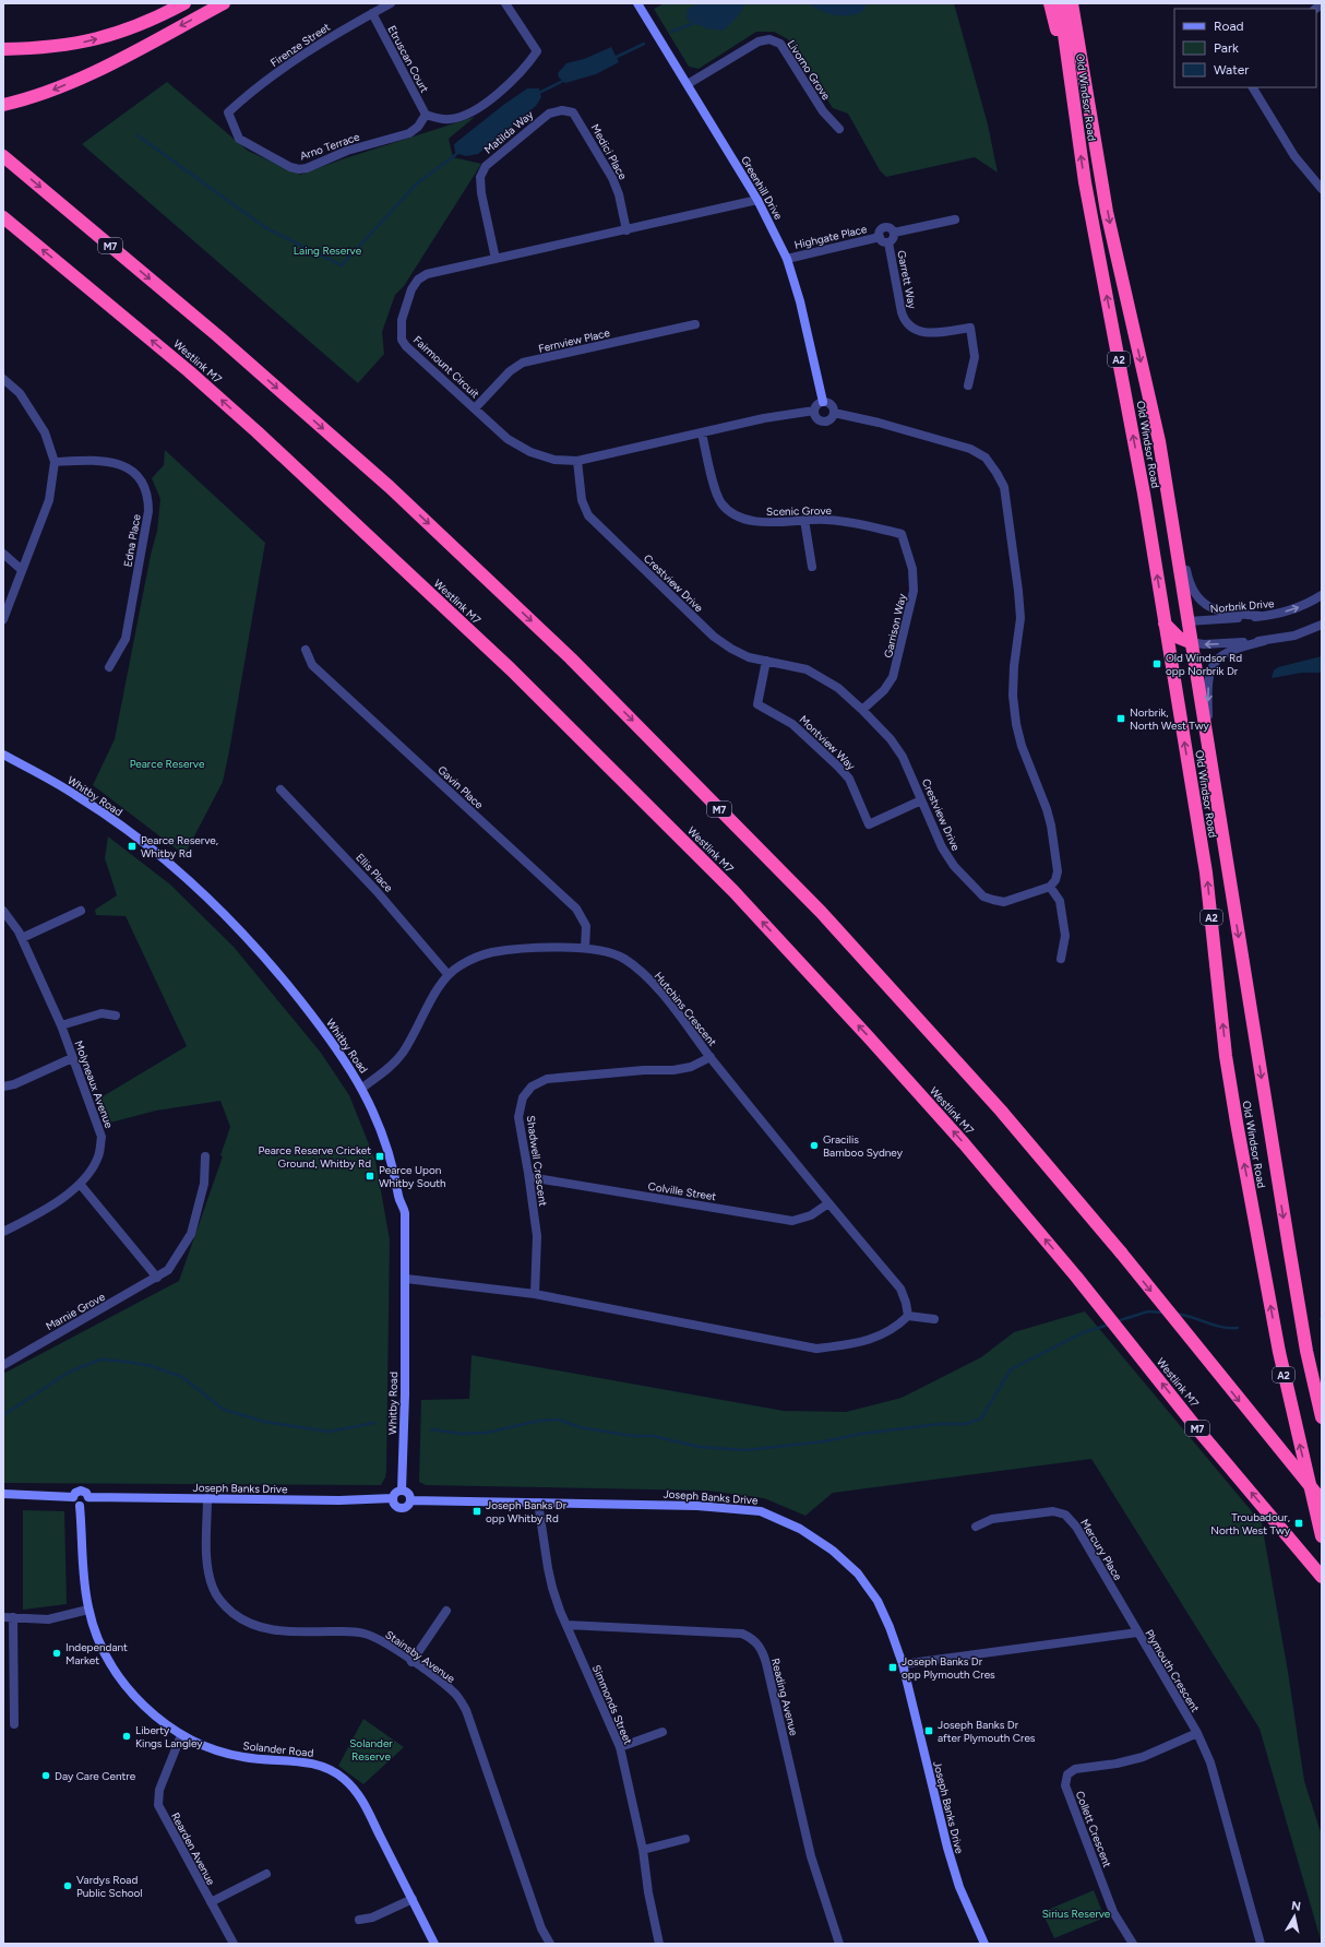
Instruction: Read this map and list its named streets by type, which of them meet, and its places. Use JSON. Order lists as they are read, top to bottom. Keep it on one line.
{"streets":{"highway":["Old Windsor Road","M7","A2","Westlink M7"],"street":["Firenze Street","Etruscan Court","Livorno Grove","Matilda Way","Arno Terrace","Medici Place","Greenhill Drive","Highgate Place","Garrett Way","Fernview Place","Fairmount Circuit","Scenic Grove","Edna Place","Crestview Drive","Norbrik Drive","Garrison Way","Montview Way","Gavin Place","Whitby Road","Ellis Place","Hutchins Crescent","Molyneaux Avenue","Shadwell Crescent","Colville Street","Marnie Grove","Joseph Banks Drive","Mercury Place","Stainsby Avenue","Plymouth Crescent","Reading Avenue","Simmonds Street","Solander Road","Collett Crescent","Rearden Avenue"]},"crossings":[["Firenze Street","Etruscan Court"],["Firenze Street","Arno Terrace"],["Etruscan Court","Arno Terrace"],["Livorno Grove","Greenhill Drive"],["Old Windsor Road","Norbrik Drive"],["Matilda Way","Medici Place"],["Matilda Way","Fairmount Circuit"],["Medici Place","Fairmount Circuit"],["Greenhill Drive","Highgate Place"],["Greenhill Drive","Fairmount Circuit"],["Highgate Place","Garrett Way"],["Fernview Place","Fairmount Circuit"],["Fairmount Circuit","Scenic Grove"],["Fairmount Circuit","Crestview Drive"],["Scenic Grove","Garrison Way"],["Crestview Drive","Garrison Way"],["Crestview Drive","Montview Way"],["Gavin Place","Hutchins Crescent"],["Whitby Road","Hutchins Crescent"],["Whitby Road","Joseph Banks Drive"],["Ellis Place","Hutchins Crescent"],["Hutchins Crescent","Shadwell Crescent"],["Hutchins Crescent","Colville Street"],["Shadwell Crescent","Colville Street"],["Joseph Banks Drive","Stainsby Avenue"],["Joseph Banks Drive","Plymouth Crescent"],["Joseph Banks Drive","Simmonds Street"],["Joseph Banks Drive","Solander Road"],["Mercury Place","Plymouth Crescent"],["Plymouth Crescent","Collett Crescent"],["Reading Avenue","Simmonds Street"],["Solander Road","Rearden Avenue"]],"parks":["Laing Reserve","Pearce Reserve","Solander Reserve","Sirius Reserve"],"places":{"transit":["Old Windsor Rd opp Norbrik Dr","Norbrik, North West Twy","Pearce Reserve, Whitby Rd","Pearce Reserve Cricket Ground, Whitby Rd","Pearce Upon Whitby South","Joseph Banks Dr opp Whitby Rd","Troubadour, North West Twy","Joseph Banks Dr opp Plymouth Cres","Joseph Banks Dr after Plymouth Cres"],"other":["Gracilis Bamboo Sydney","Independant Market","Liberty Kings Langley","Day Care Centre","Vardys Road Public School"]},"legend":["Road","Park","Water"],"north":"top"}
